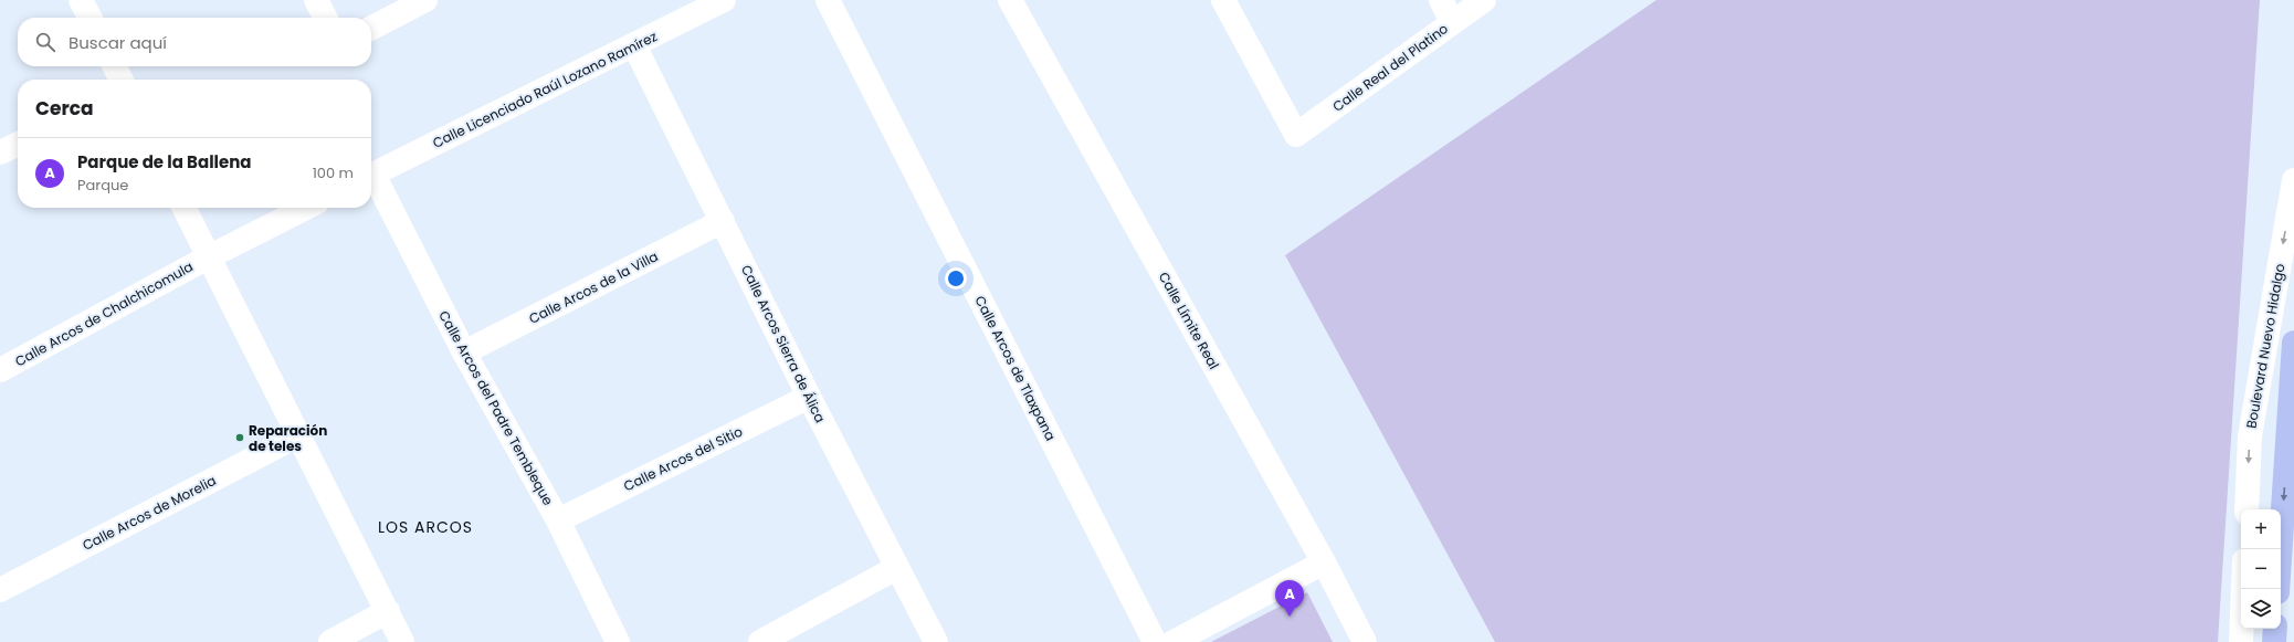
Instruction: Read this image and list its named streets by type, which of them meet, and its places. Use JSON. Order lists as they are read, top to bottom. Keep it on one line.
{"streets":{"main road":["Boulevard Nuevo Hidalgo"],"street":["Calle Real del Platino","Calle Licenciado Raúl Lozano Ramírez","Calle Arcos de la Villa","Calle Arcos de Chalchicomula","Calle Límite Real","Calle Arcos Sierra de Álica","Calle Arcos de Tlaxpana","Calle Arcos del Padre Tembleque","Calle Arcos del Sitio","Calle Arcos de Morelia"]},"crossings":[["Calle Licenciado Raúl Lozano Ramírez","Calle Arcos Sierra de Álica"],["Calle Arcos de la Villa","Calle Arcos Sierra de Álica"],["Calle Arcos de la Villa","Calle Arcos del Padre Tembleque"],["Calle Arcos Sierra de Álica","Calle Arcos del Sitio"],["Calle Arcos del Padre Tembleque","Calle Arcos del Sitio"]],"one_way":["Boulevard Nuevo Hidalgo"],"districts":["LOS ARCOS"],"places":["Reparación de teles"],"page":{"search":"Buscar aquí","heading":"Cerca","list":[{"mark":"A","name":"Parque de la Ballena","note":"Parque","value":"100 m"}],"map_buttons":["+","−"],"pins":"A"}}
